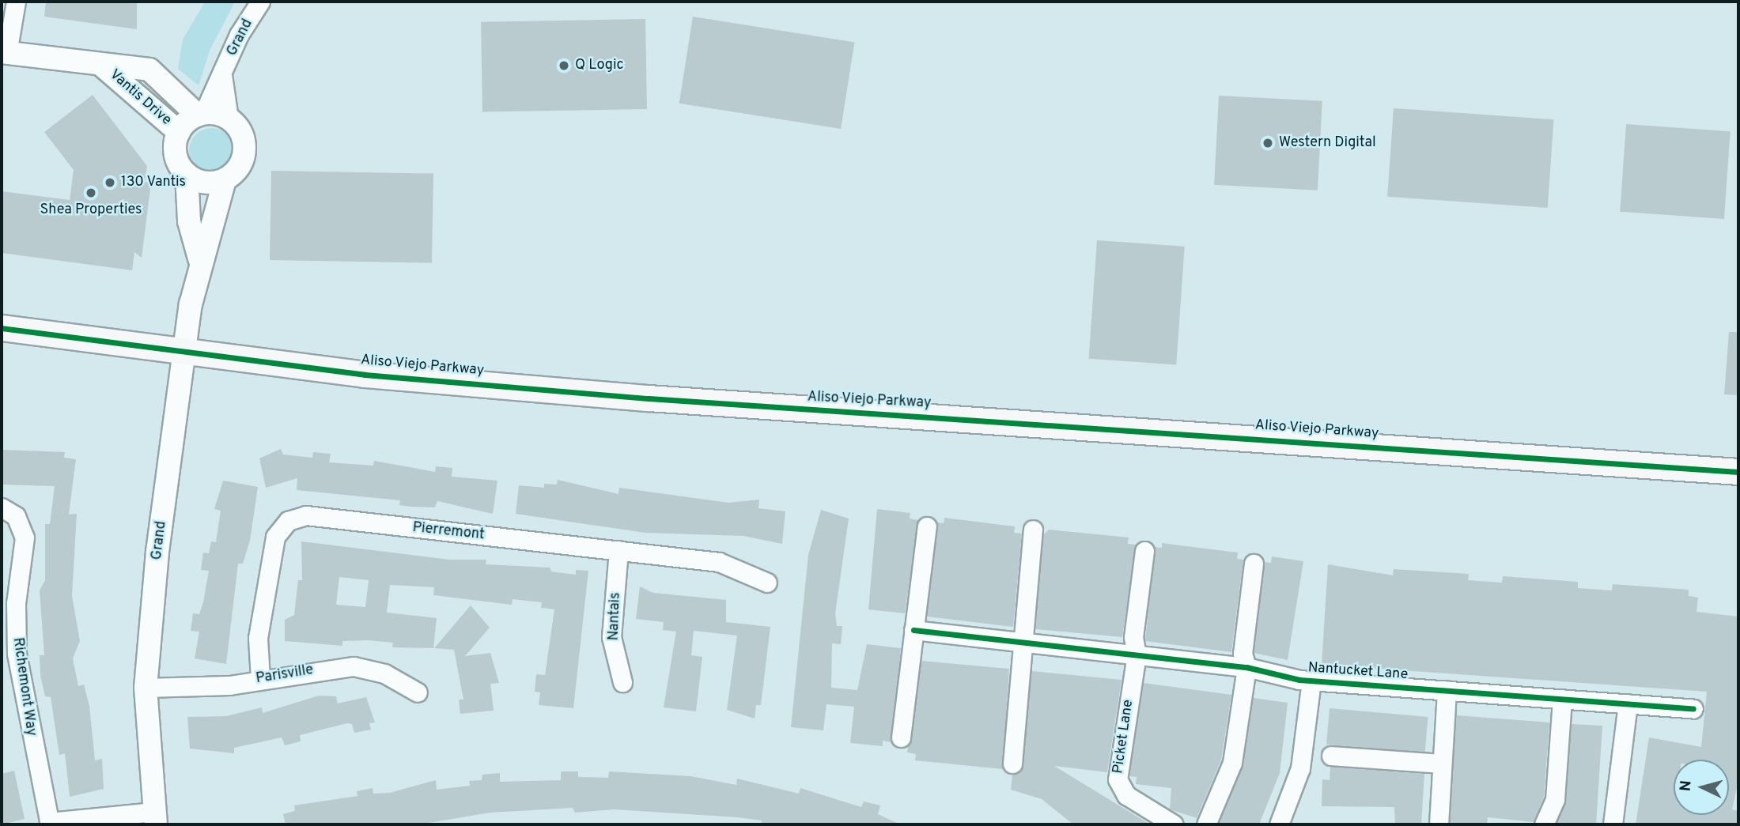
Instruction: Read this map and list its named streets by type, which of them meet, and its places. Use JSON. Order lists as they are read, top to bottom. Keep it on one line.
{"streets":{"main road":["Aliso Viejo Parkway"],"street":["Grand","Vantis Drive","Pierremont","Nantais","Nantucket Lane","Parisville","Richemont Way","Picket Lane"]},"crossings":[["Grand","Vantis Drive"],["Grand","Aliso Viejo Parkway"],["Grand","Parisville"],["Pierremont","Nantais"],["Pierremont","Parisville"],["Nantucket Lane","Picket Lane"]],"places":["Q Logic","Western Digital","130 Vantis","Shea Properties"],"north":"left"}
